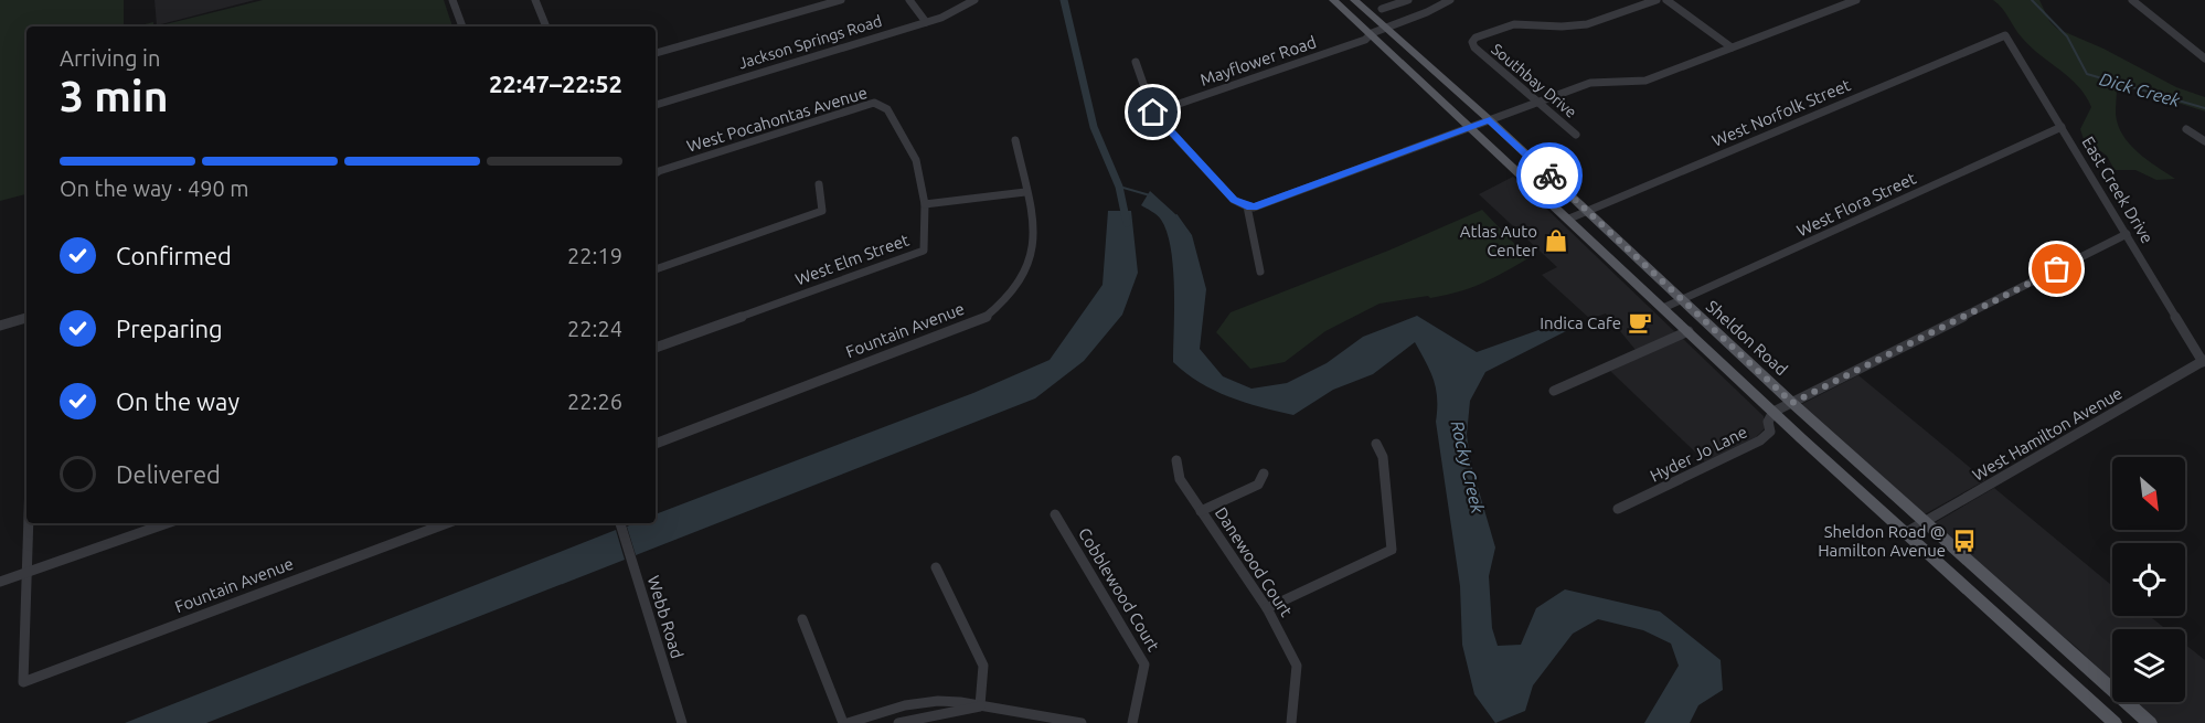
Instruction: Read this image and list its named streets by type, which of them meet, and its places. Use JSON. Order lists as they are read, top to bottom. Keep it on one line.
{"streets":{"main road":["Sheldon Road"],"street":["Jackson Springs Road","Mayflower Road","Southbay Drive","West Norfolk Street","West Pocahontas Avenue","East Creek Drive","West Flora Street","West Elm Street","Fountain Avenue","West Hamilton Avenue","Hyder Jo Lane","Danewood Court","Cobblewood Court","Webb Road"]},"crossings":[["Mayflower Road","Sheldon Road"],["West Norfolk Street","East Creek Drive"],["West Norfolk Street","Sheldon Road"],["West Pocahontas Avenue","West Elm Street"],["East Creek Drive","West Flora Street"],["East Creek Drive","West Hamilton Avenue"],["West Flora Street","Sheldon Road"],["Sheldon Road","West Hamilton Avenue"],["Sheldon Road","Hyder Jo Lane"]],"water":["Dick Creek","Rocky Creek"],"places":{"shop":["Atlas Auto Center"],"cafe":["Indica Cafe"],"bus stop":["Sheldon Road @ Hamilton Avenue"]},"north":"bottom right","page":{"heading":["3 min","Arriving in","22:47–22:52"],"bar":"On the way · 490 m","list":[["Confirmed","22:19"],["Preparing","22:24"],["On the way","22:26"],"Delivered"]}}
